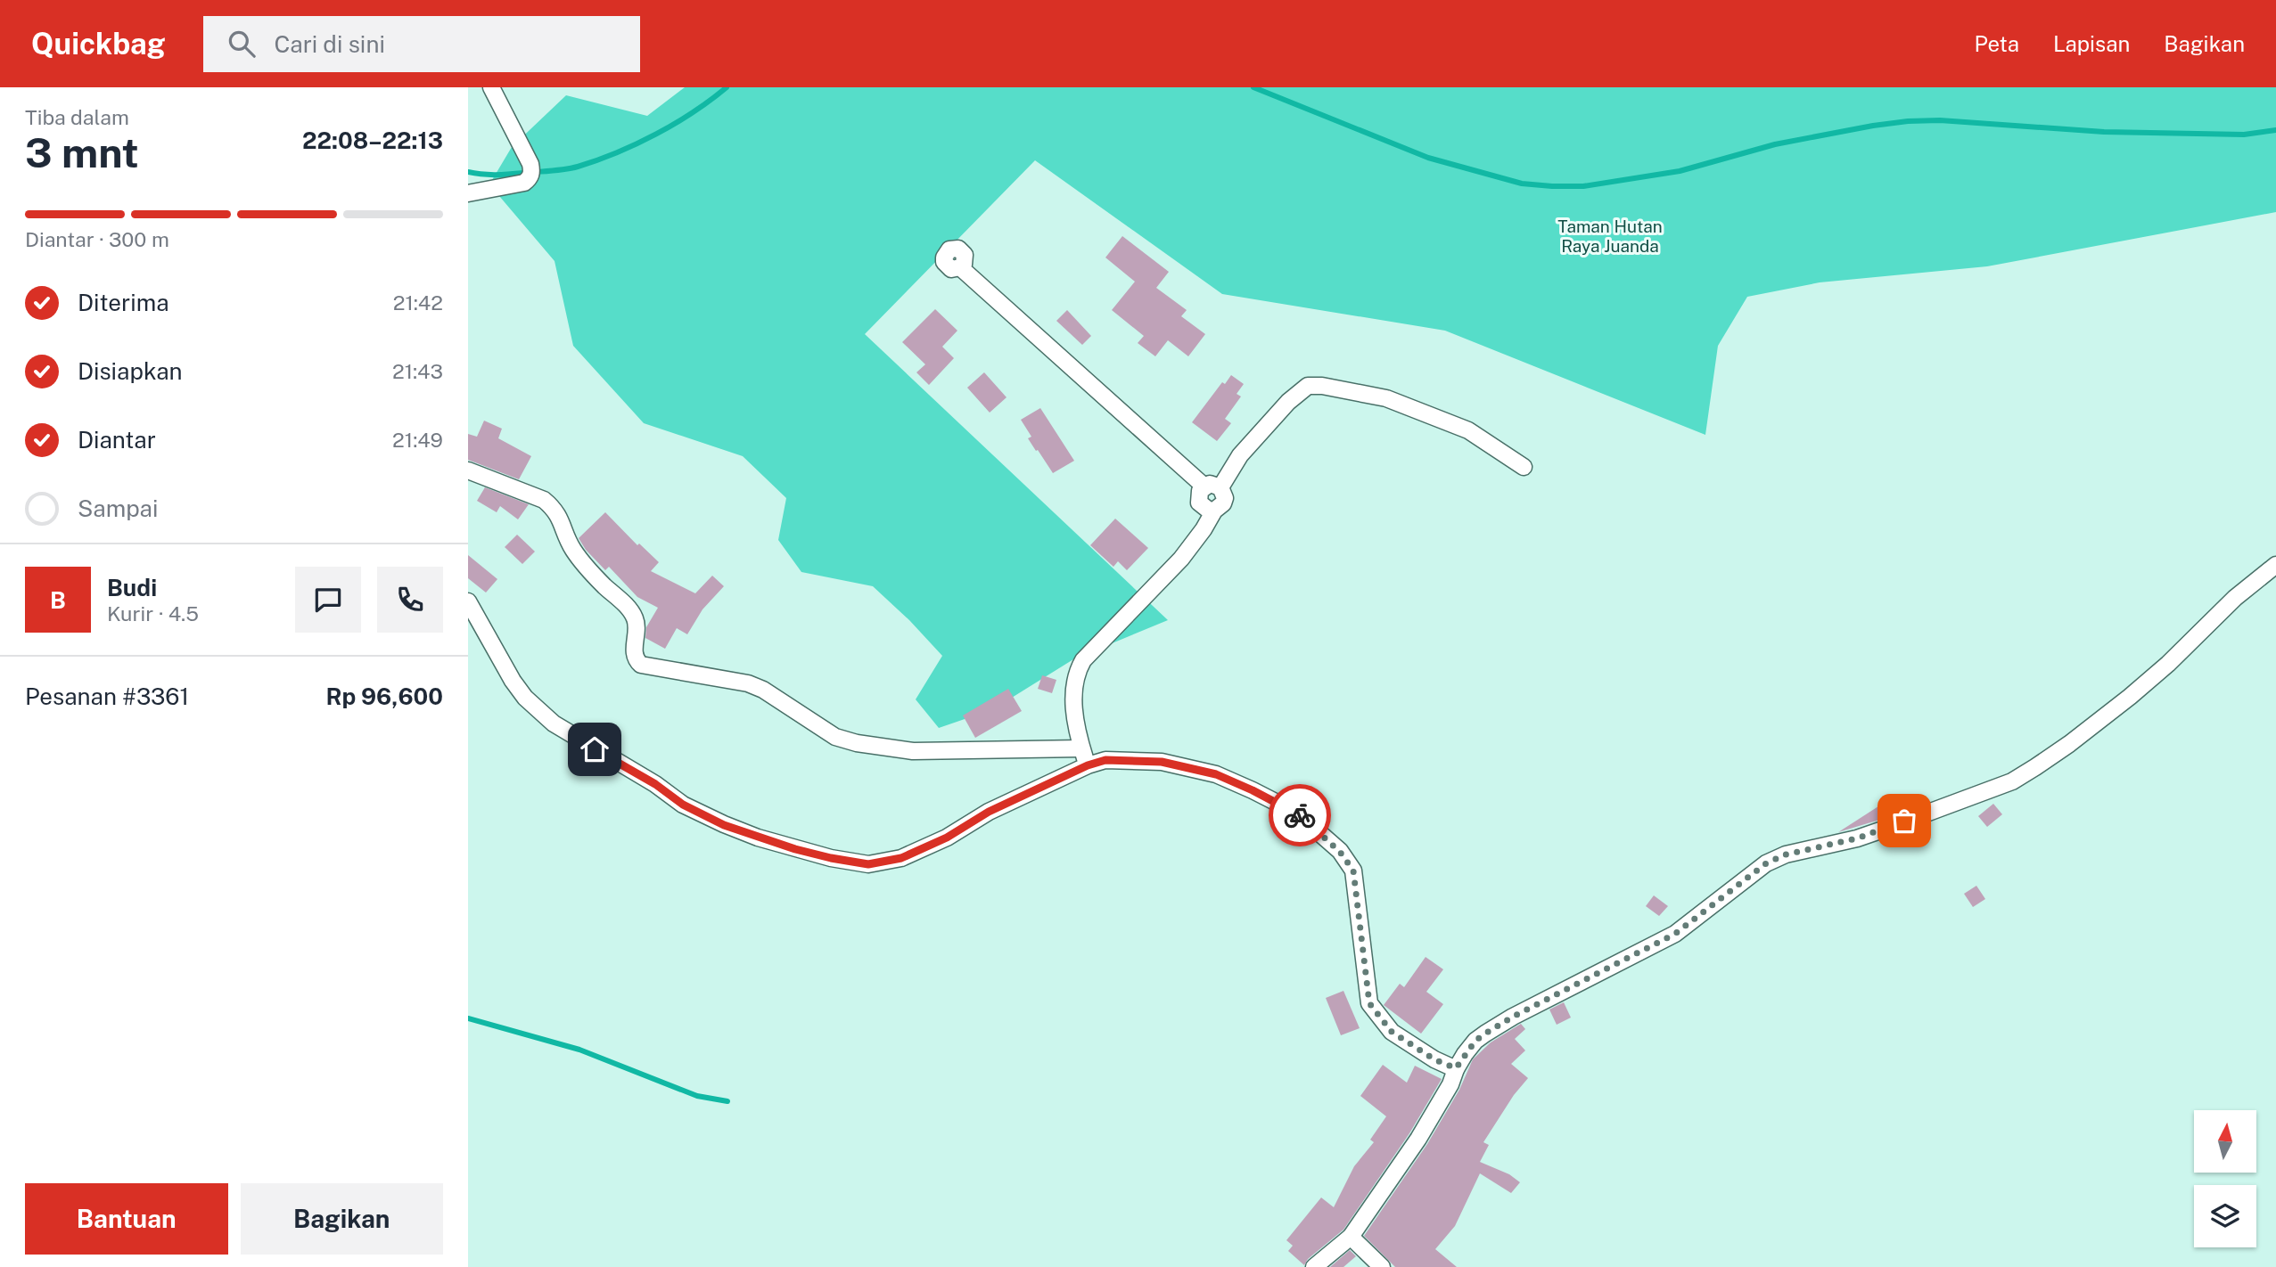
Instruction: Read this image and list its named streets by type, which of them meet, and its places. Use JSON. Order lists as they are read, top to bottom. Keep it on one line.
{"parks":["Taman Hutan Raya Juanda"],"north":"top","page":{"header":"Quickbag","search":"Cari di sini","nav":["Peta","Lapisan","Bagikan"],"heading":["3 mnt","Tiba dalam","22:08–22:13"],"panel":["Budi","Kurir · 4.5","Pesanan #3361","Rp 96,600"],"bar":"Diantar · 300 m","list":[["Diterima","21:42"],["Disiapkan","21:43"],["Diantar","21:49"],"Sampai"],"round":"B","buttons":["Bantuan","Bagikan"]}}
